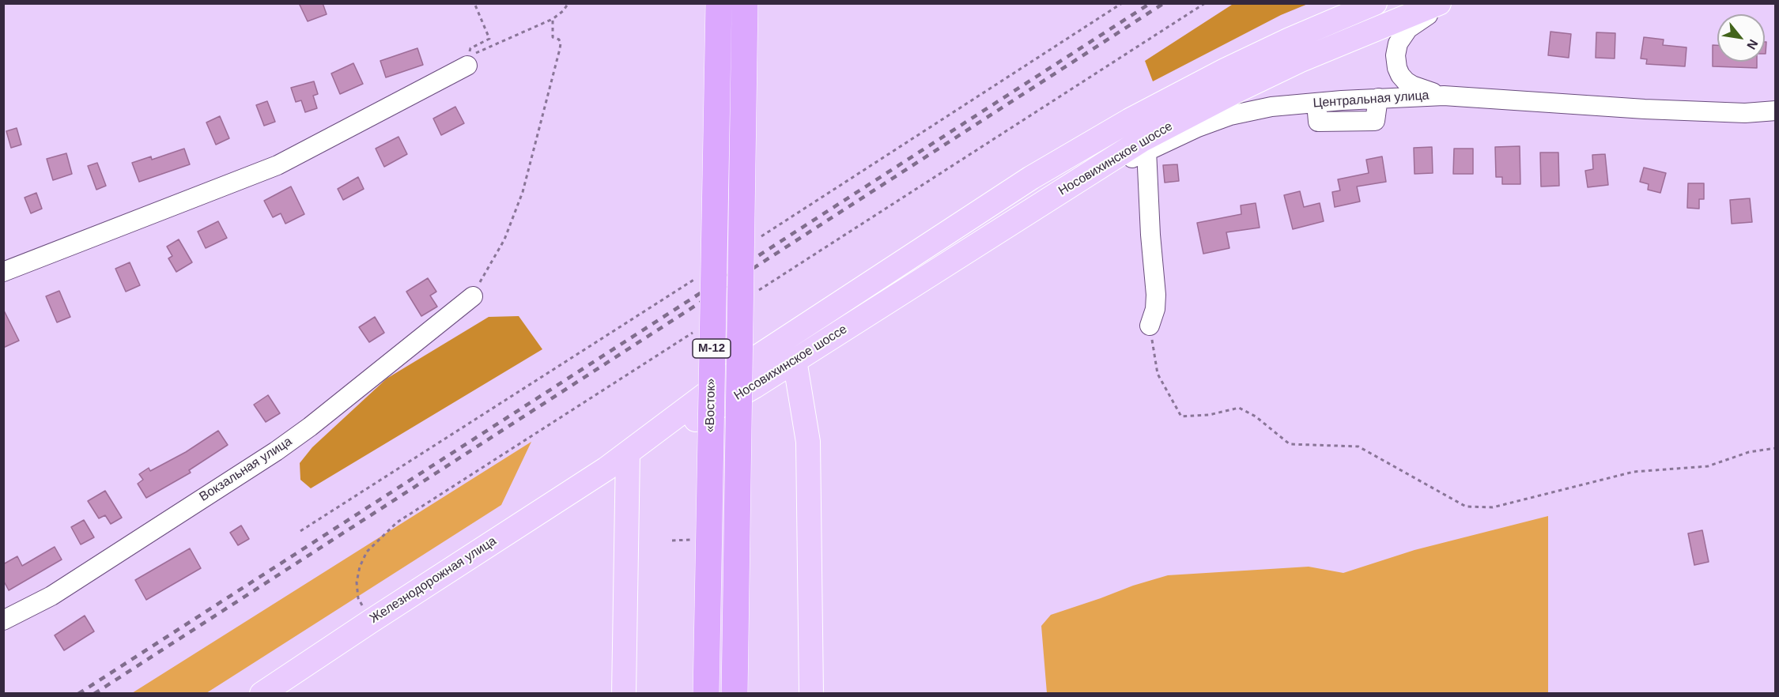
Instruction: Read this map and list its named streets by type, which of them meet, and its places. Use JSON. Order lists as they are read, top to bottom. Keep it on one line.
{"streets":{"highway":["М-12","«Восток»"],"main road":["Носовихинское шоссе","Железнодорожная улица"],"street":["Центральная улица","Вокзальная улица"]},"crossings":[["Центральная улица","Носовихинское шоссе"],["Носовихинское шоссе","Железнодорожная улица"]],"north":"bottom right"}
